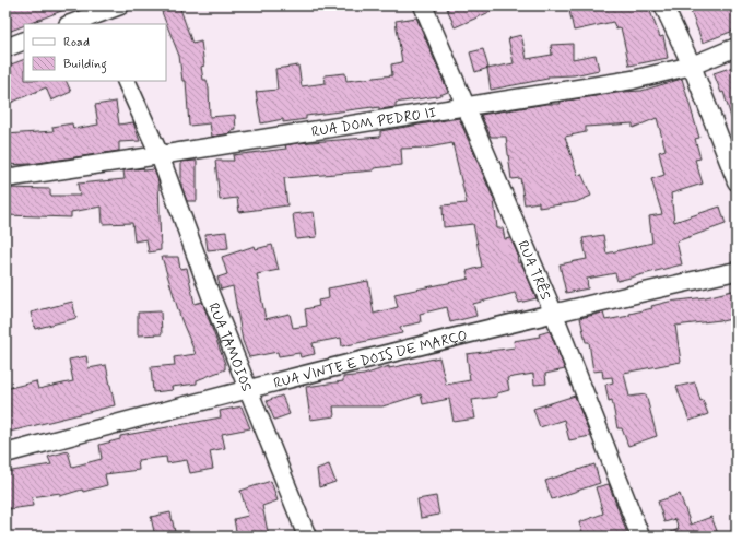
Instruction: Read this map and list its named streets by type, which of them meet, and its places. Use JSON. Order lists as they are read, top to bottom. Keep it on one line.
{"streets":{"street":["RUA DOM PEDRO II","RUA TRÊS","RUA TAMOIOS","RUA VINTE E DOIS DE MARÇO"]},"crossings":[["RUA DOM PEDRO II","RUA TRÊS"],["RUA DOM PEDRO II","RUA TAMOIOS"],["RUA TRÊS","RUA VINTE E DOIS DE MARÇO"],["RUA TAMOIOS","RUA VINTE E DOIS DE MARÇO"]],"legend":["Road","Building"]}
